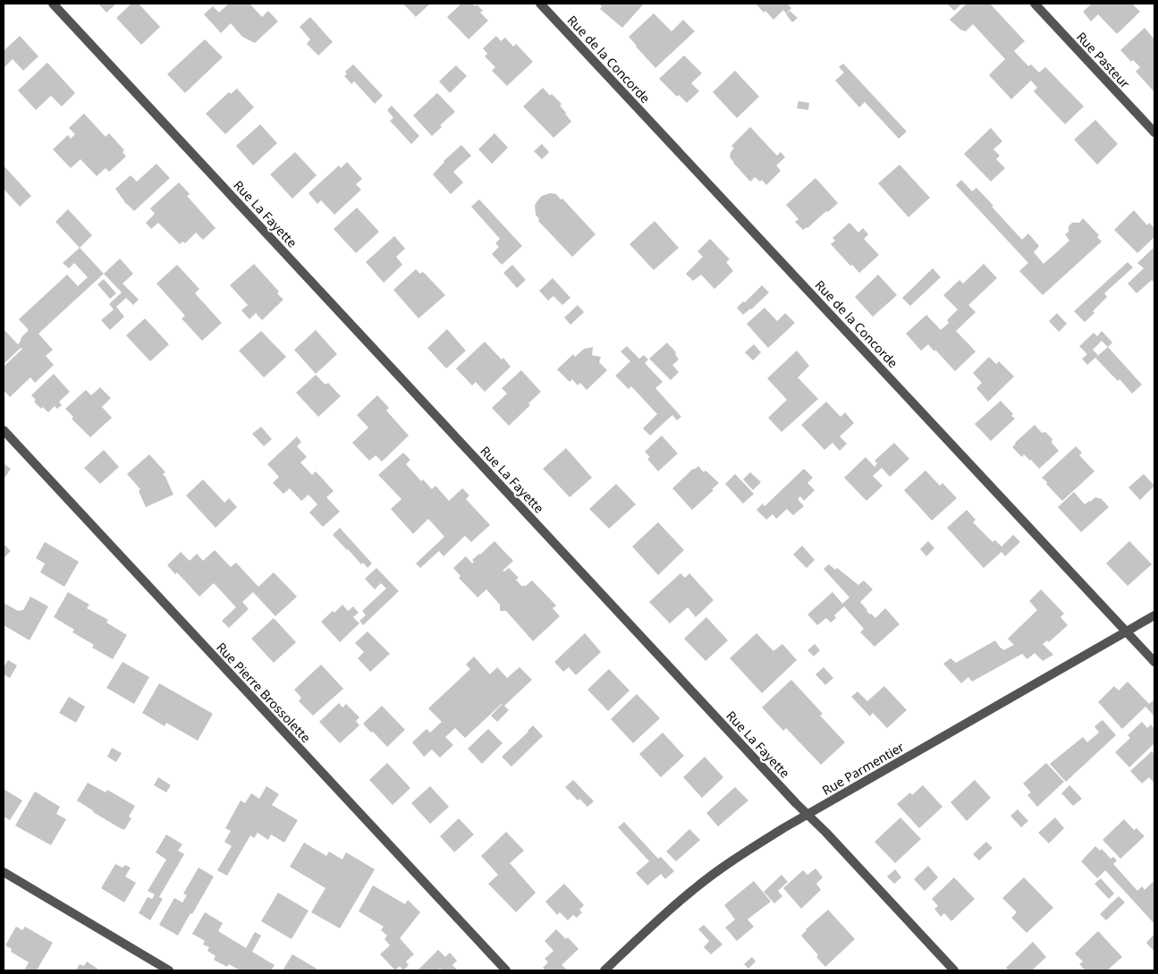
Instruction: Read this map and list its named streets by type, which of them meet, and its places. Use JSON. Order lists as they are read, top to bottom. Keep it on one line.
{"streets":{"street":["Rue de la Concorde","Rue Pasteur","Rue La Fayette","Rue Pierre Brossolette","Rue Parmentier"]},"crossings":[["Rue de la Concorde","Rue Parmentier"],["Rue La Fayette","Rue Parmentier"]]}
